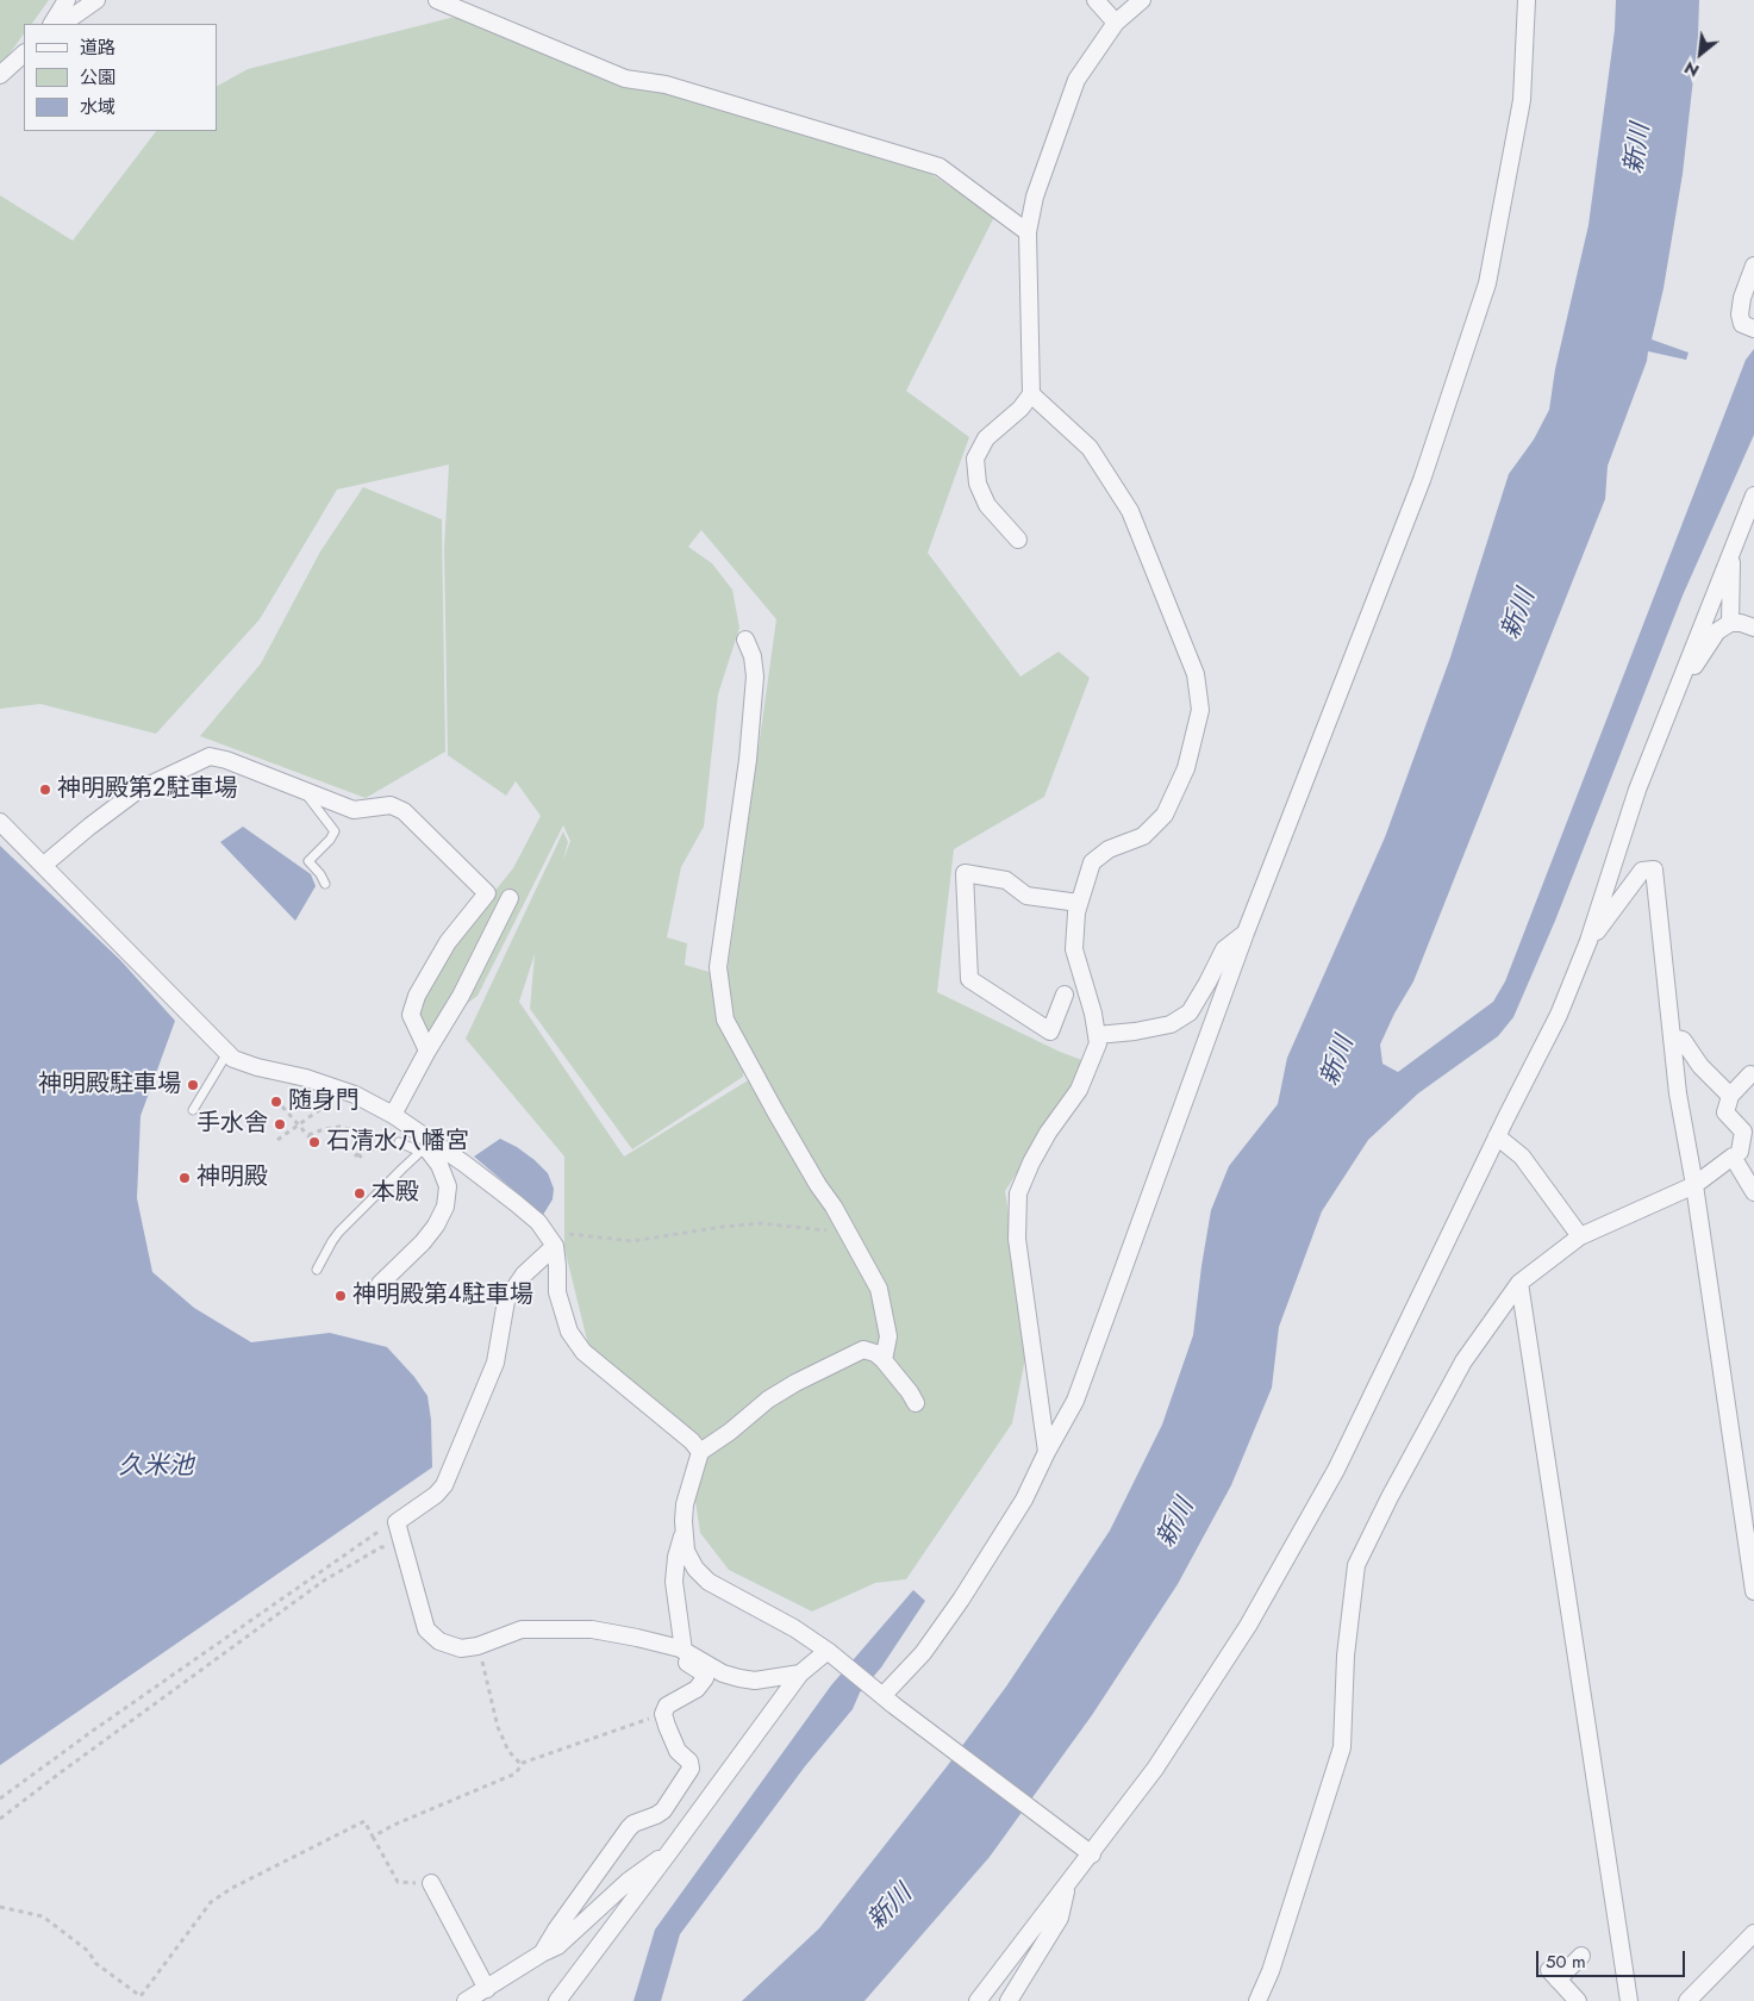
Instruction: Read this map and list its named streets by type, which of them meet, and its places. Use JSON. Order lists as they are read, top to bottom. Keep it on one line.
{"water":["新川","久米池"],"places":["神明殿第2駐車場","神明殿駐車場","随身門","手水舎","石清水八幡宮","神明殿","本殿","神明殿第4駐車場"],"legend":["道路","公園","水域"],"scale_bar":"50 m","north":"bottom left"}
